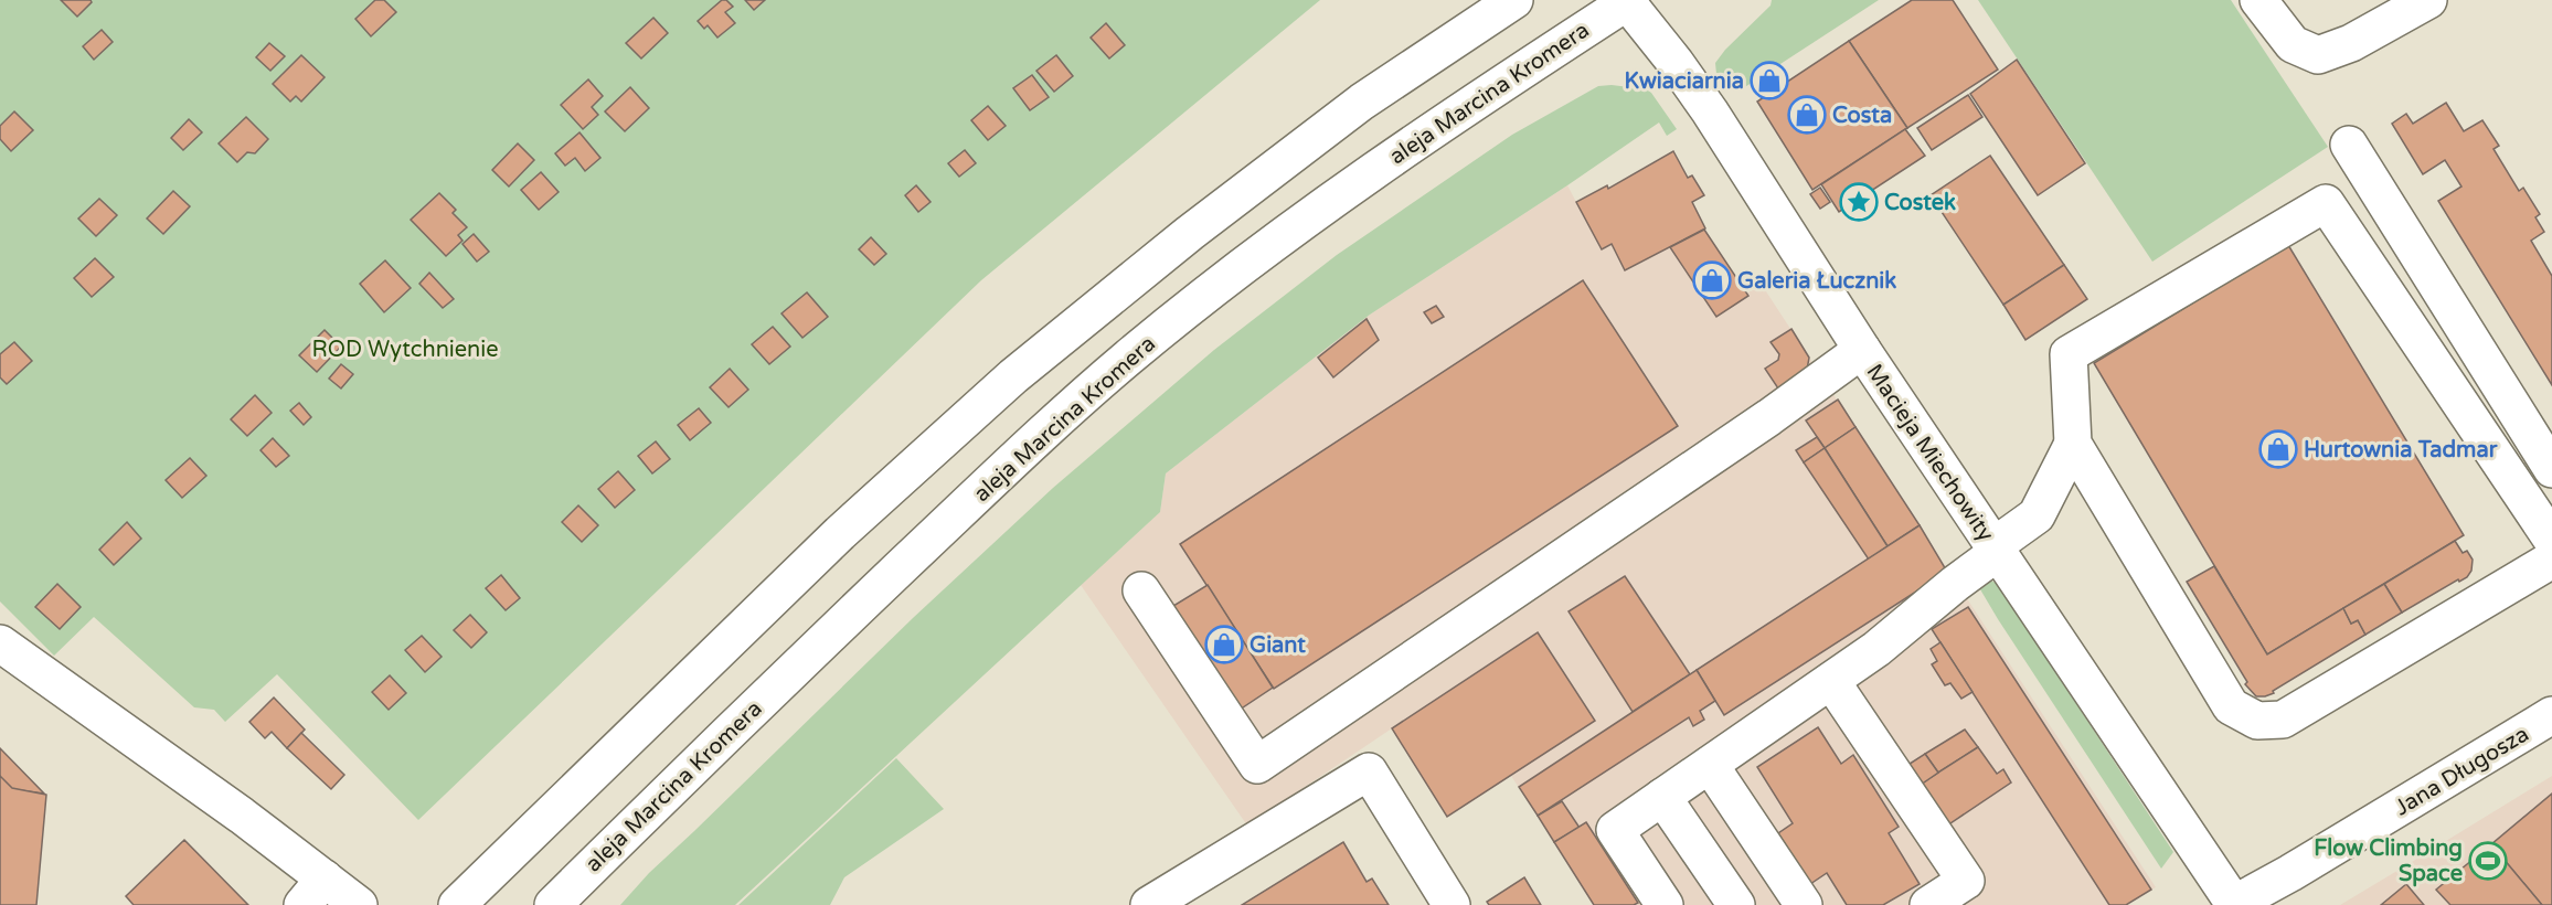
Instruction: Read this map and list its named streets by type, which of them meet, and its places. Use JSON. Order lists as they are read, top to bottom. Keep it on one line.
{"streets":{"main road":["aleja Marcina Kromera","Macieja Miechowity","Jana Długosza"]},"crossings":[["aleja Marcina Kromera","Macieja Miechowity"],["Macieja Miechowity","Jana Długosza"]],"parks":["ROD Wytchnienie"],"places":{"shop":["Kwiaciarnia","Costa","Galeria Łucznik","Hurtownia Tadmar","Giant"],"place":["Costek"],"sports":["Flow Climbing Space"]}}
